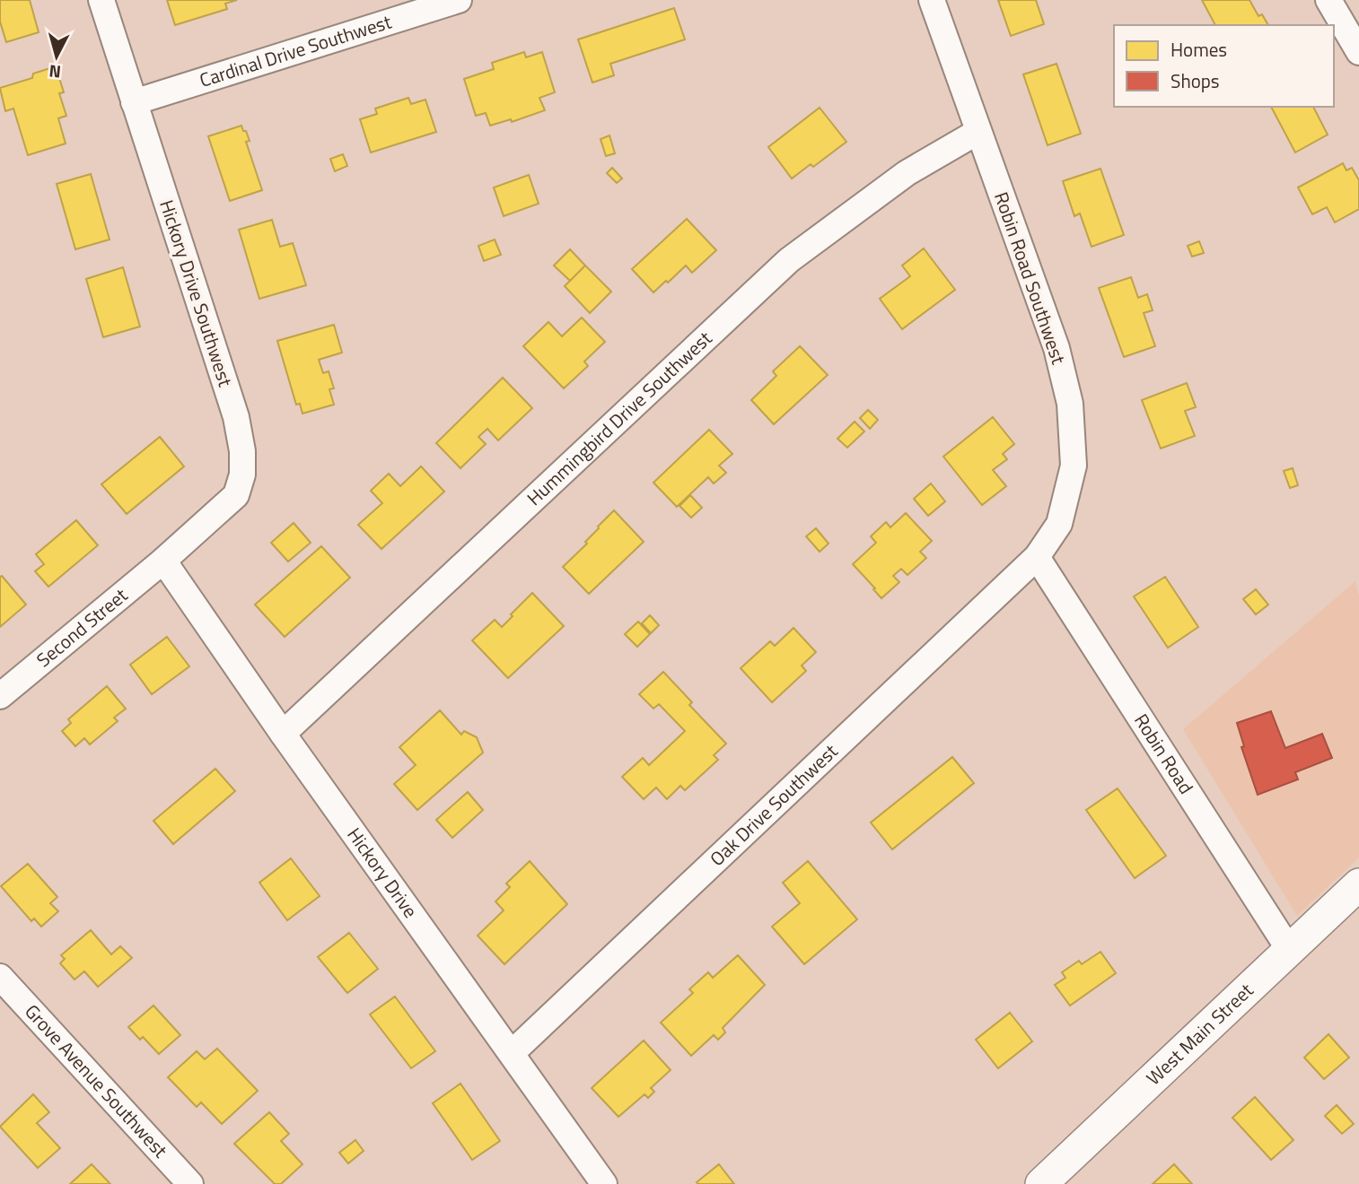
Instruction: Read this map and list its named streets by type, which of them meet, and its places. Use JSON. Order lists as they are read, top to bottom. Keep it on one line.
{"streets":{"main road":["West Main Street"],"street":["Cardinal Drive Southwest","Robin Road Southwest","Hickory Drive Southwest","Hummingbird Drive Southwest","Second Street","Robin Road","Oak Drive Southwest","Hickory Drive","Grove Avenue Southwest"]},"crossings":[["Cardinal Drive Southwest","Hickory Drive Southwest"],["Robin Road Southwest","Hummingbird Drive Southwest"],["Robin Road Southwest","Robin Road"],["Robin Road Southwest","Oak Drive Southwest"],["Hickory Drive Southwest","Second Street"],["Hickory Drive Southwest","Hickory Drive"],["Hummingbird Drive Southwest","Hickory Drive"],["Second Street","Hickory Drive"],["Robin Road","Oak Drive Southwest"],["Robin Road","West Main Street"],["Oak Drive Southwest","Hickory Drive"]],"legend":["Homes","Shops"],"north":"bottom"}
